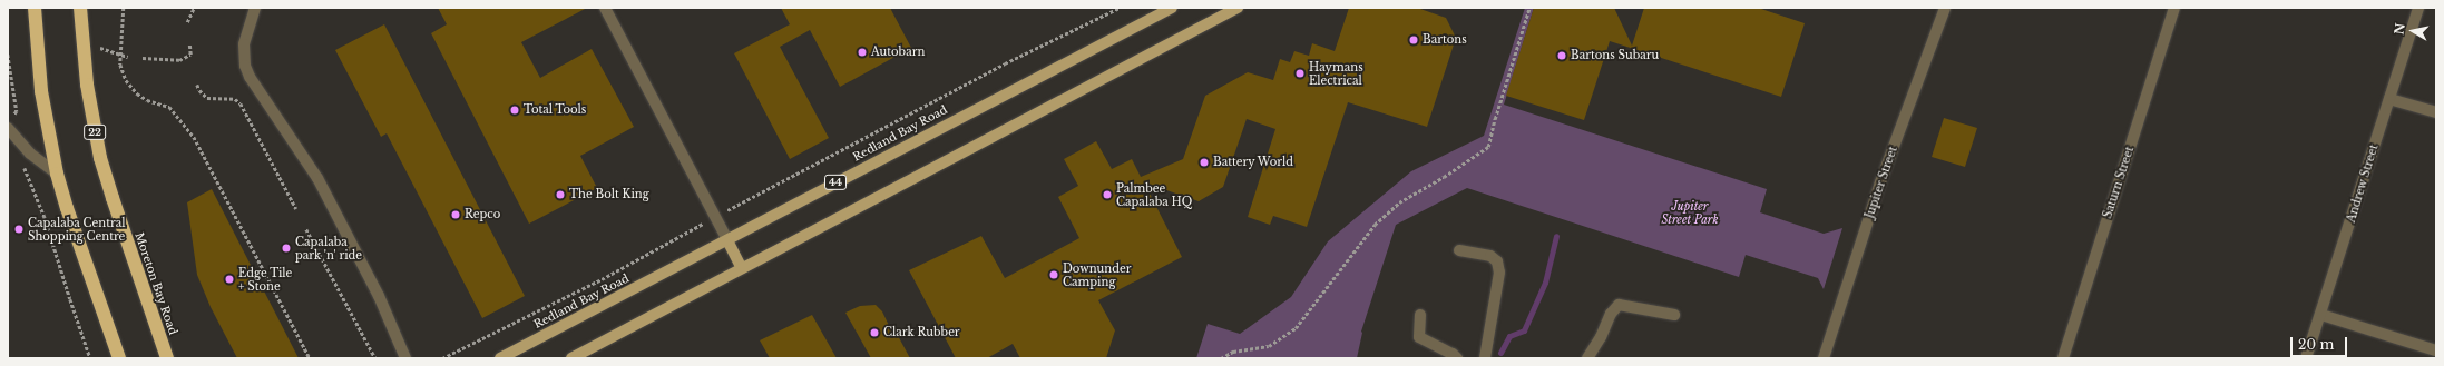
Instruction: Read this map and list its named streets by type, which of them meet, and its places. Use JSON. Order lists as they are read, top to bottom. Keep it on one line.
{"streets":{"highway":["22","Moreton Bay Road"],"main road":["Redland Bay Road","44"],"street":["Jupiter Street","Saturn Street","Andrew Street"]},"parks":["Jupiter Street Park"],"places":["Bartons","Autobarn","Bartons Subaru","Haymans Electrical","Total Tools","Battery World","The Bolt King","Palmbee Capalaba HQ","Repco","Capalaba Central Shopping Centre","Capalaba park 'n' ride","Downunder Camping","Edge Tile + Stone","Clark Rubber"],"scale_bar":"20 m","north":"left"}
